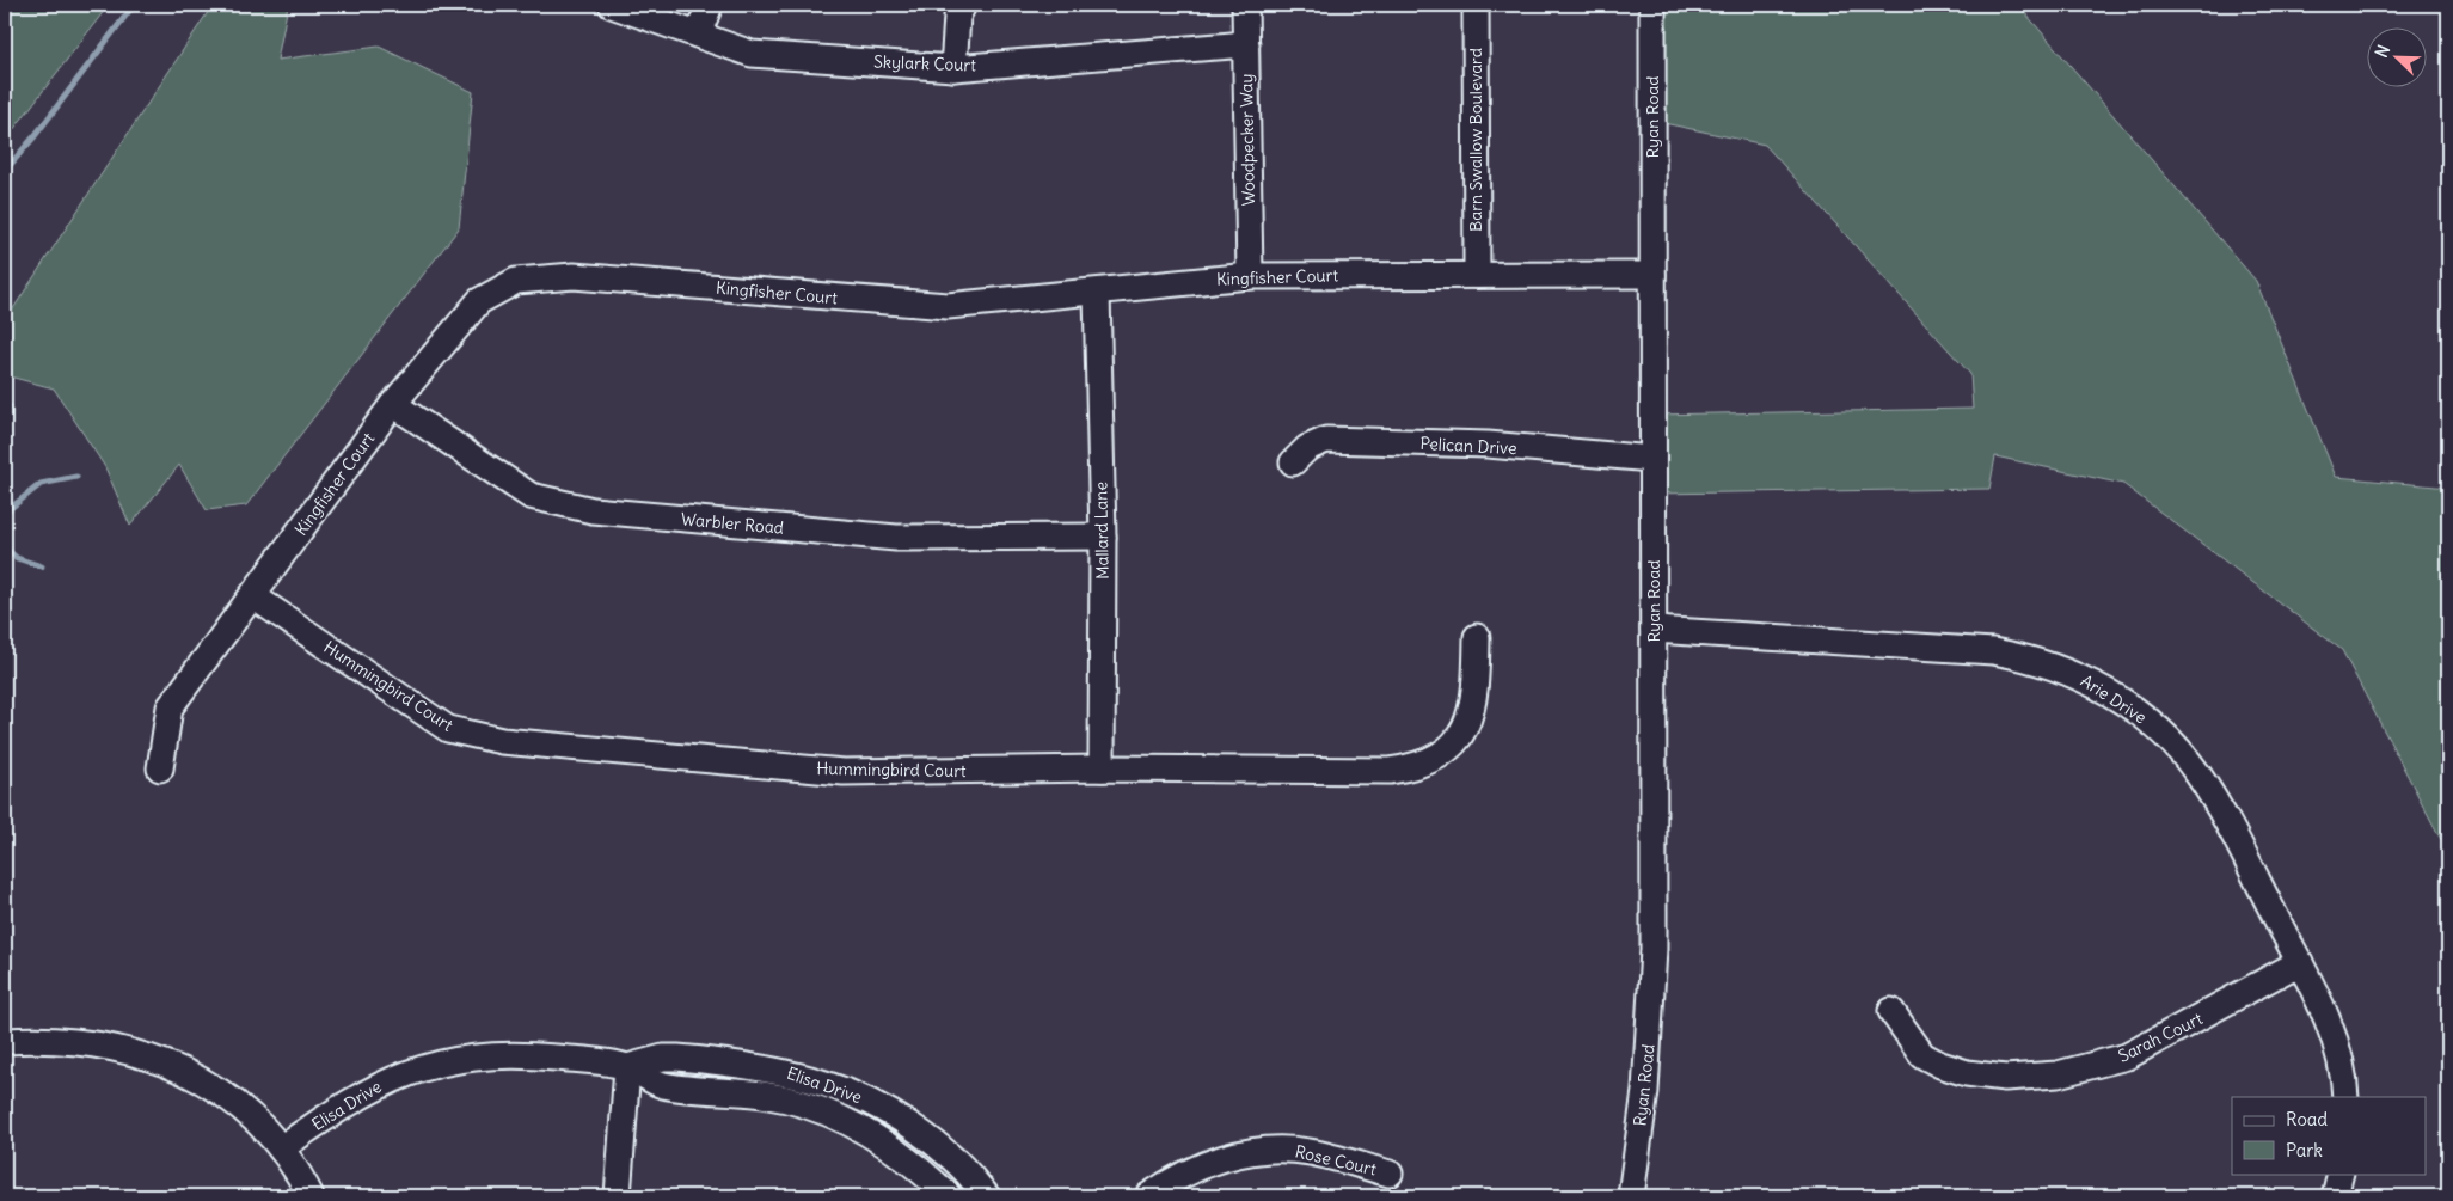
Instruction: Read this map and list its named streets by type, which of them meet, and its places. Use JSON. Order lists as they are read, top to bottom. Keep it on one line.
{"streets":{"street":["Skylark Court","Ryan Road","Woodpecker Way","Barn Swallow Boulevard","Kingfisher Court","Pelican Drive","Warbler Road","Mallard Lane","Hummingbird Court","Arie Drive","Sarah Court","Elisa Drive","Rose Court"]},"crossings":[["Skylark Court","Woodpecker Way"],["Ryan Road","Kingfisher Court"],["Ryan Road","Pelican Drive"],["Ryan Road","Arie Drive"],["Woodpecker Way","Kingfisher Court"],["Barn Swallow Boulevard","Kingfisher Court"],["Kingfisher Court","Warbler Road"],["Kingfisher Court","Mallard Lane"],["Kingfisher Court","Hummingbird Court"],["Warbler Road","Mallard Lane"],["Mallard Lane","Hummingbird Court"],["Arie Drive","Sarah Court"]],"legend":["Road","Park"],"north":"top left"}
